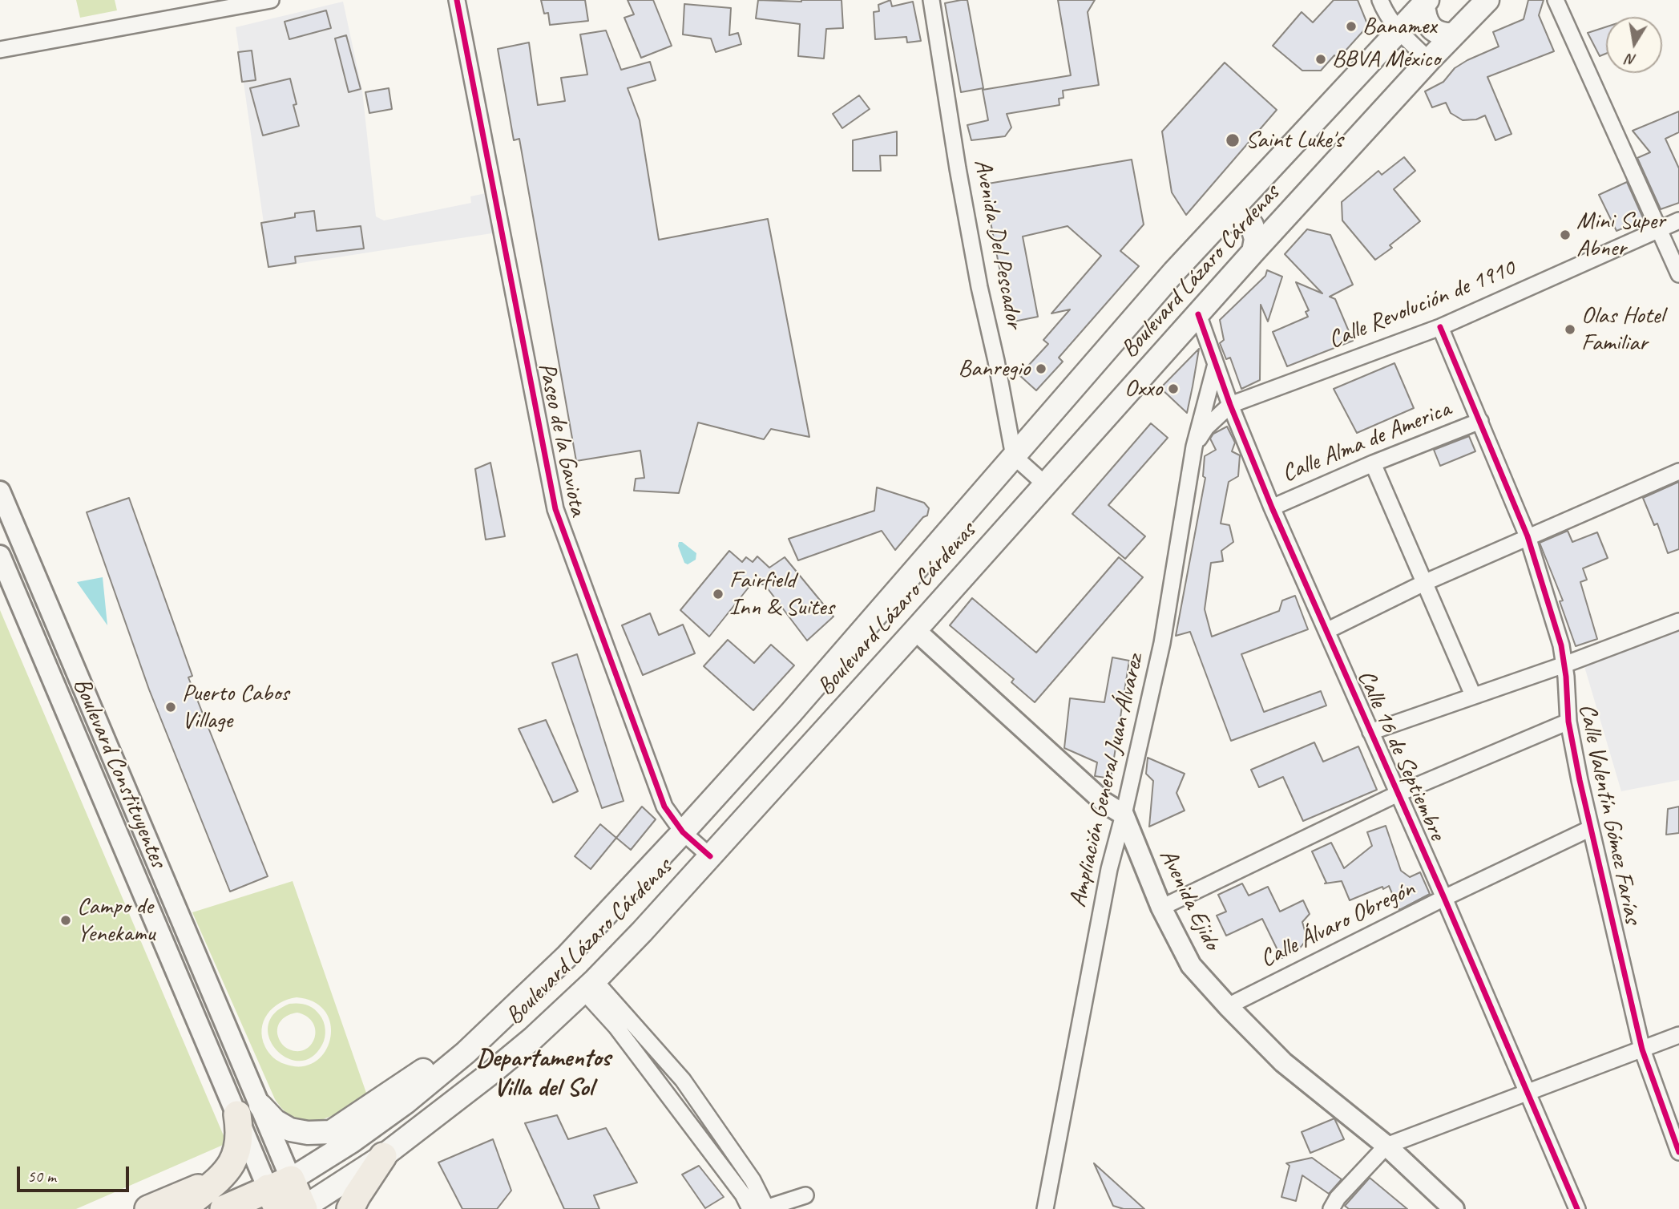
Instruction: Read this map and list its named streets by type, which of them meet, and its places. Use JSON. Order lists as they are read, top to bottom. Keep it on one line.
{"streets":{"main road":["Boulevard Lázaro Cárdenas"],"street":["Avenida Del Pescador","Calle Revolución de 1910","Paseo de la Gaviota","Calle Alma de America","Calle 16 de Septiembre","Boulevard Constituyentes","Ampliación General Juan Álvarez","Calle Valentín Gómez Farías","Avenida Ejido","Calle Álvaro Obregón"]},"crossings":[["Avenida Del Pescador","Boulevard Lázaro Cárdenas"],["Boulevard Lázaro Cárdenas","Paseo de la Gaviota"],["Boulevard Lázaro Cárdenas","Calle 16 de Septiembre"],["Boulevard Lázaro Cárdenas","Boulevard Constituyentes"],["Calle Revolución de 1910","Calle 16 de Septiembre"],["Calle Revolución de 1910","Ampliación General Juan Álvarez"],["Calle Revolución de 1910","Calle Valentín Gómez Farías"],["Calle Alma de America","Calle 16 de Septiembre"],["Calle Alma de America","Calle Valentín Gómez Farías"],["Calle 16 de Septiembre","Ampliación General Juan Álvarez"],["Calle 16 de Septiembre","Calle Álvaro Obregón"],["Ampliación General Juan Álvarez","Avenida Ejido"],["Calle Valentín Gómez Farías","Calle Álvaro Obregón"],["Avenida Ejido","Calle Álvaro Obregón"]],"districts":["Departamentos Villa del Sol"],"places":["Banamex","BBVA México","Saint Luke's","Mini Super Abner","Olas Hotel Familiar","Banregio","Oxxo","Fairfield Inn & Suites","Puerto Cabos Village","Campo de Yenekamu"],"scale_bar":"50 m","north":"bottom"}
